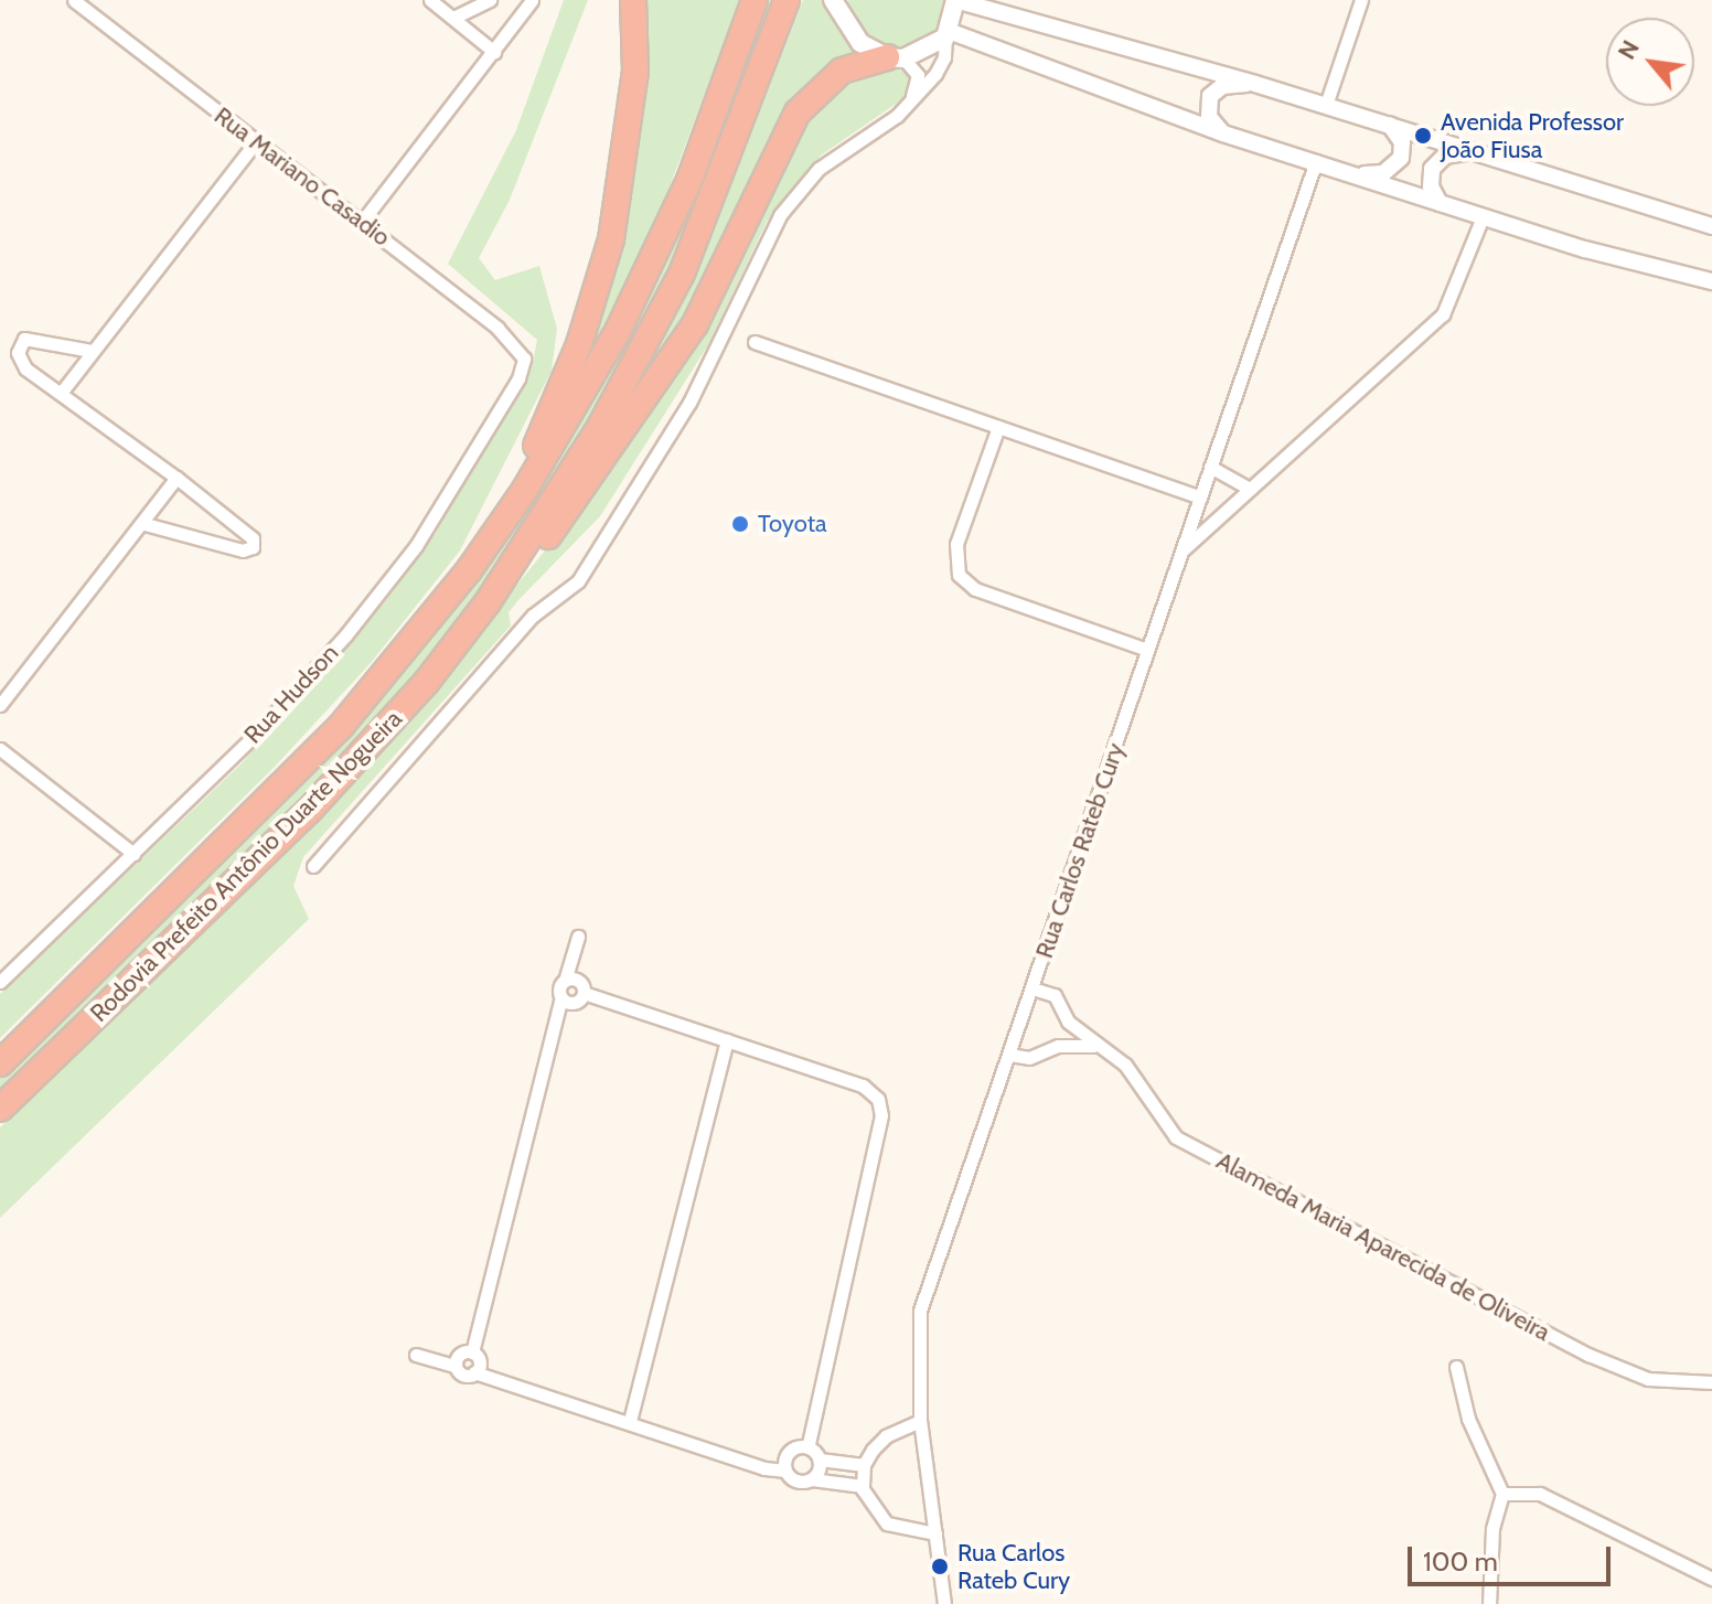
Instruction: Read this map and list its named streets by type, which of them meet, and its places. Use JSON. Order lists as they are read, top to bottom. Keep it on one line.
{"streets":{"highway":["Rodovia Prefeito Antônio Duarte Nogueira"],"street":["Rua Mariano Casadio","Rua Hudson","Rua Carlos Rateb Cury","Alameda Maria Aparecida de Oliveira"]},"crossings":[["Rua Mariano Casadio","Rua Hudson"],["Rua Carlos Rateb Cury","Alameda Maria Aparecida de Oliveira"]],"places":["Avenida Professor João Fiusa","Toyota","Rua Carlos Rateb Cury"],"scale_bar":"100 m","north":"top left"}
